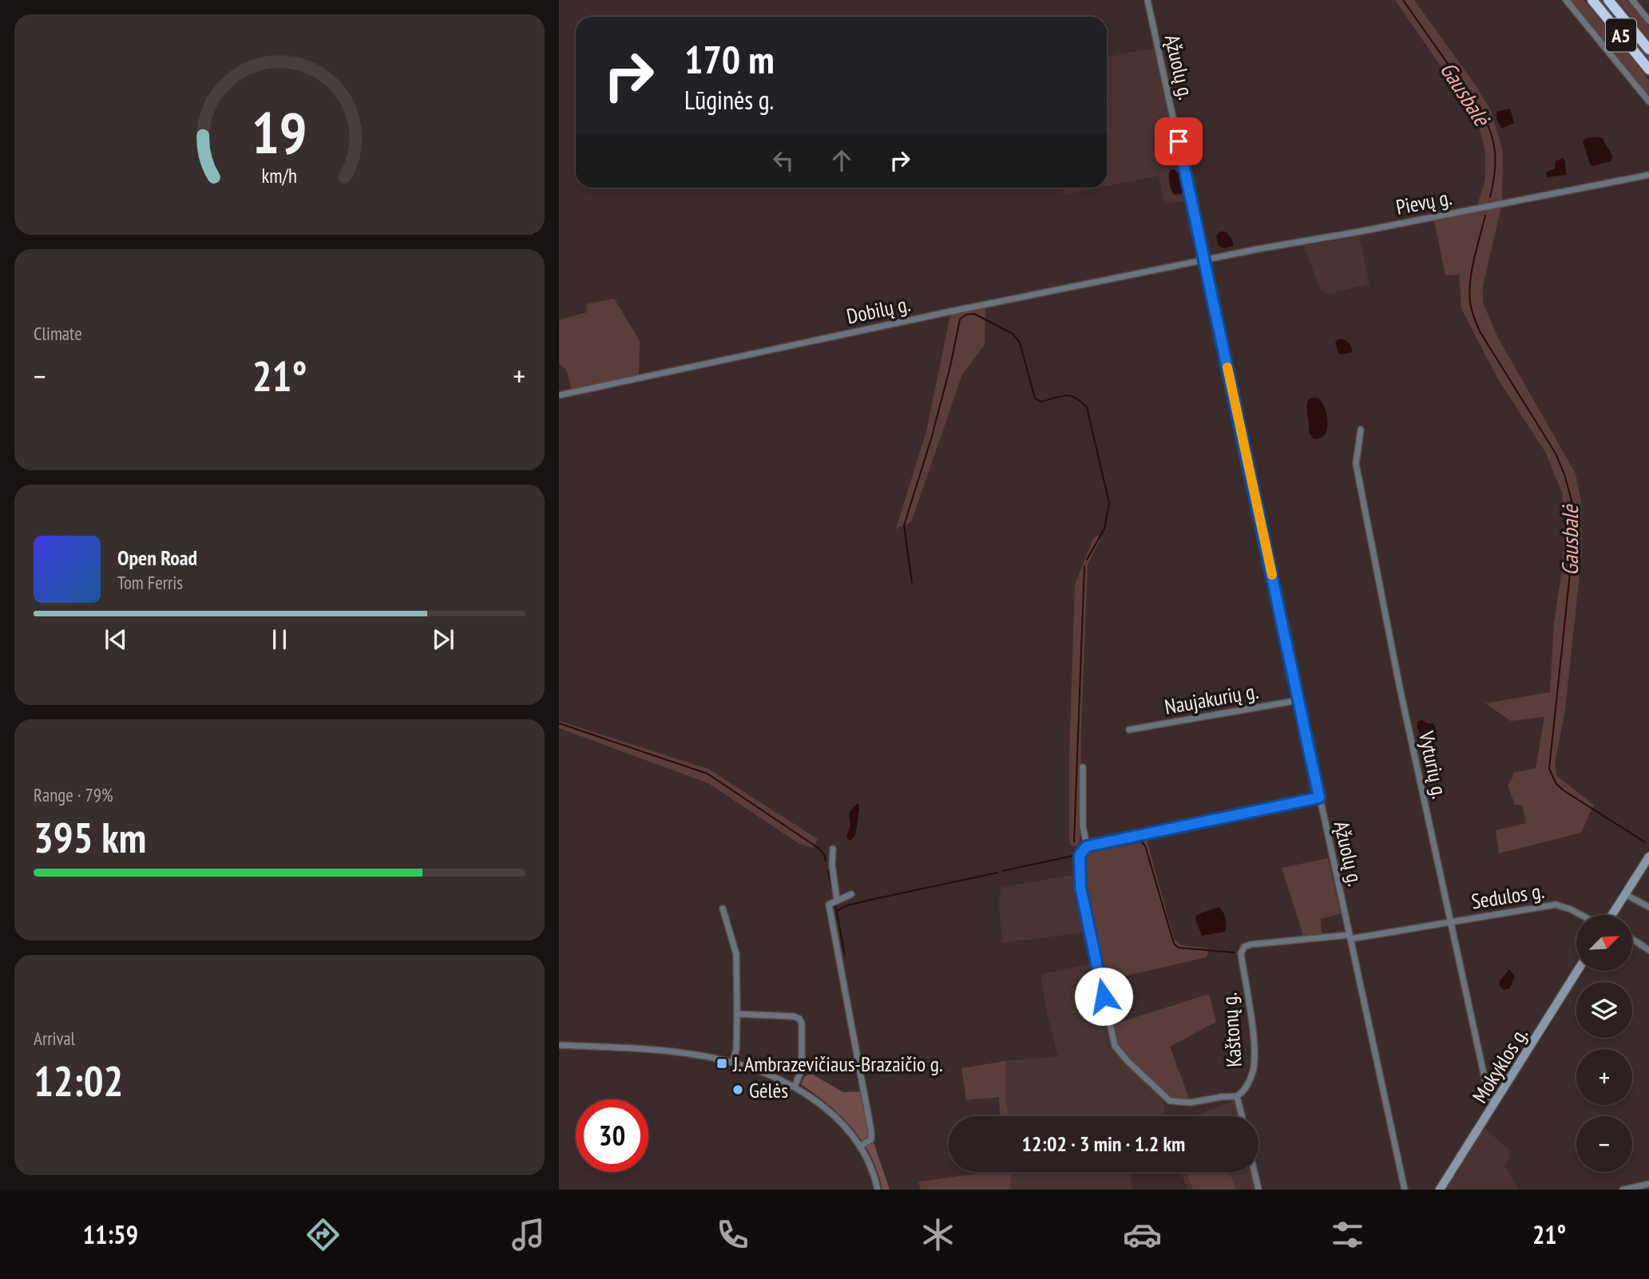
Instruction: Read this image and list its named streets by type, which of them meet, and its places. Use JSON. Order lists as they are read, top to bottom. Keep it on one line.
{"streets":{"highway":["A5"],"main road":["Mokyklos g."],"street":["Ąžuolų g.","Pievų g.","Dobilų g.","Naujakurių g.","Vyturių g.","Sedulos g.","Kaštonų g."]},"crossings":[["Ąžuolų g.","Pievų g."],["Ąžuolų g.","Dobilų g."],["Ąžuolų g.","Naujakurių g."],["Ąžuolų g.","Sedulos g."],["Ąžuolų g.","Kaštonų g."],["Pievų g.","Dobilų g."],["Vyturių g.","Sedulos g."],["Vyturių g.","Mokyklos g."],["Sedulos g.","Kaštonų g."]],"water":["Gausbalė"],"places":{"transit":["J. Ambrazevičiaus-Brazaičio g."],"other":["Gėlės"]},"north":"top right","page":{"turn":["170 m","Lūginės g."],"tile":["Climate",["Range · 79%","395 km"],["Arrival","12:02"]],"heat":["−","21°","+"],"song":["Open Road","Tom Ferris"],"map_buttons":["+","−"],"limit":"30","trip":"12:02 · 3 min · 1.2 km","tabs":["11:59","21°"],"gauge":["19","km/h"]}}
